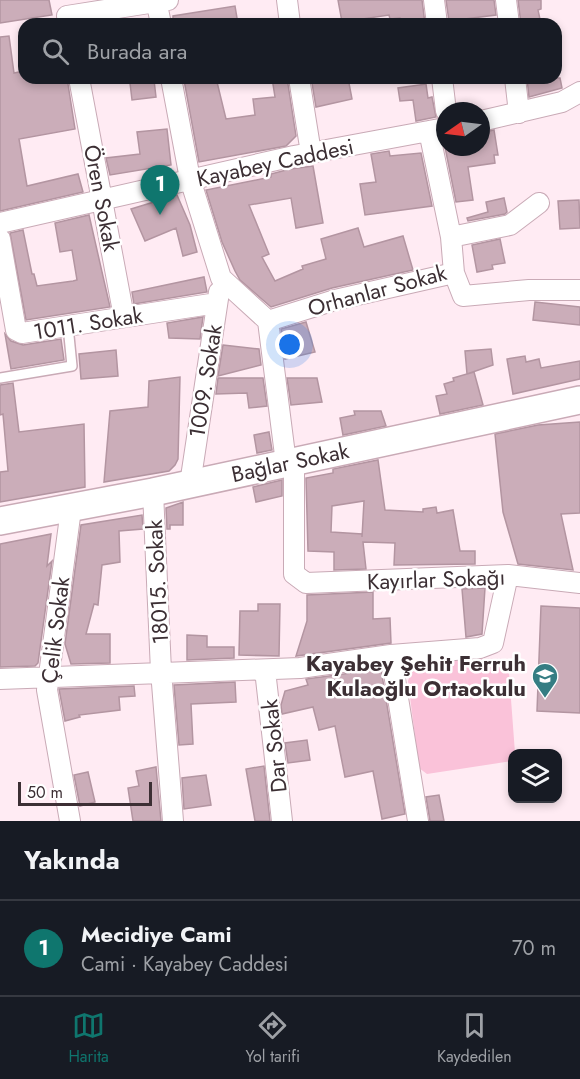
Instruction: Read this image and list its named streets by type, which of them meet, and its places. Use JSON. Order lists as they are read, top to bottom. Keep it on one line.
{"streets":{"main road":["Bağlar Sokak"],"street":["Kayabey Caddesi","Ören Sokak","Orhanlar Sokak","1011. Sokak","1009. Sokak","Kayırlar Sokağı","18015. Sokak","Çelik Sokak","Dar Sokak"]},"crossings":[["Kayabey Caddesi","Ören Sokak"],["Ören Sokak","1011. Sokak"],["1011. Sokak","1009. Sokak"],["1009. Sokak","Bağlar Sokak"],["Bağlar Sokak","Kayırlar Sokağı"],["Bağlar Sokak","18015. Sokak"],["Bağlar Sokak","Çelik Sokak"]],"places":{"school or university":["Kayabey Şehit Ferruh Kulaoğlu Ortaokulu"]},"scale_bar":"50 m","north":"left","page":{"search":"Burada ara","pins":"1","scale":"50 m","heading":"Yakında","list":[{"mark":"1","name":"Mecidiye Cami","note":"Cami · Kayabey Caddesi","value":"70 m"}],"nav":["Harita","Yol tarifi","Kaydedilen"]}}
